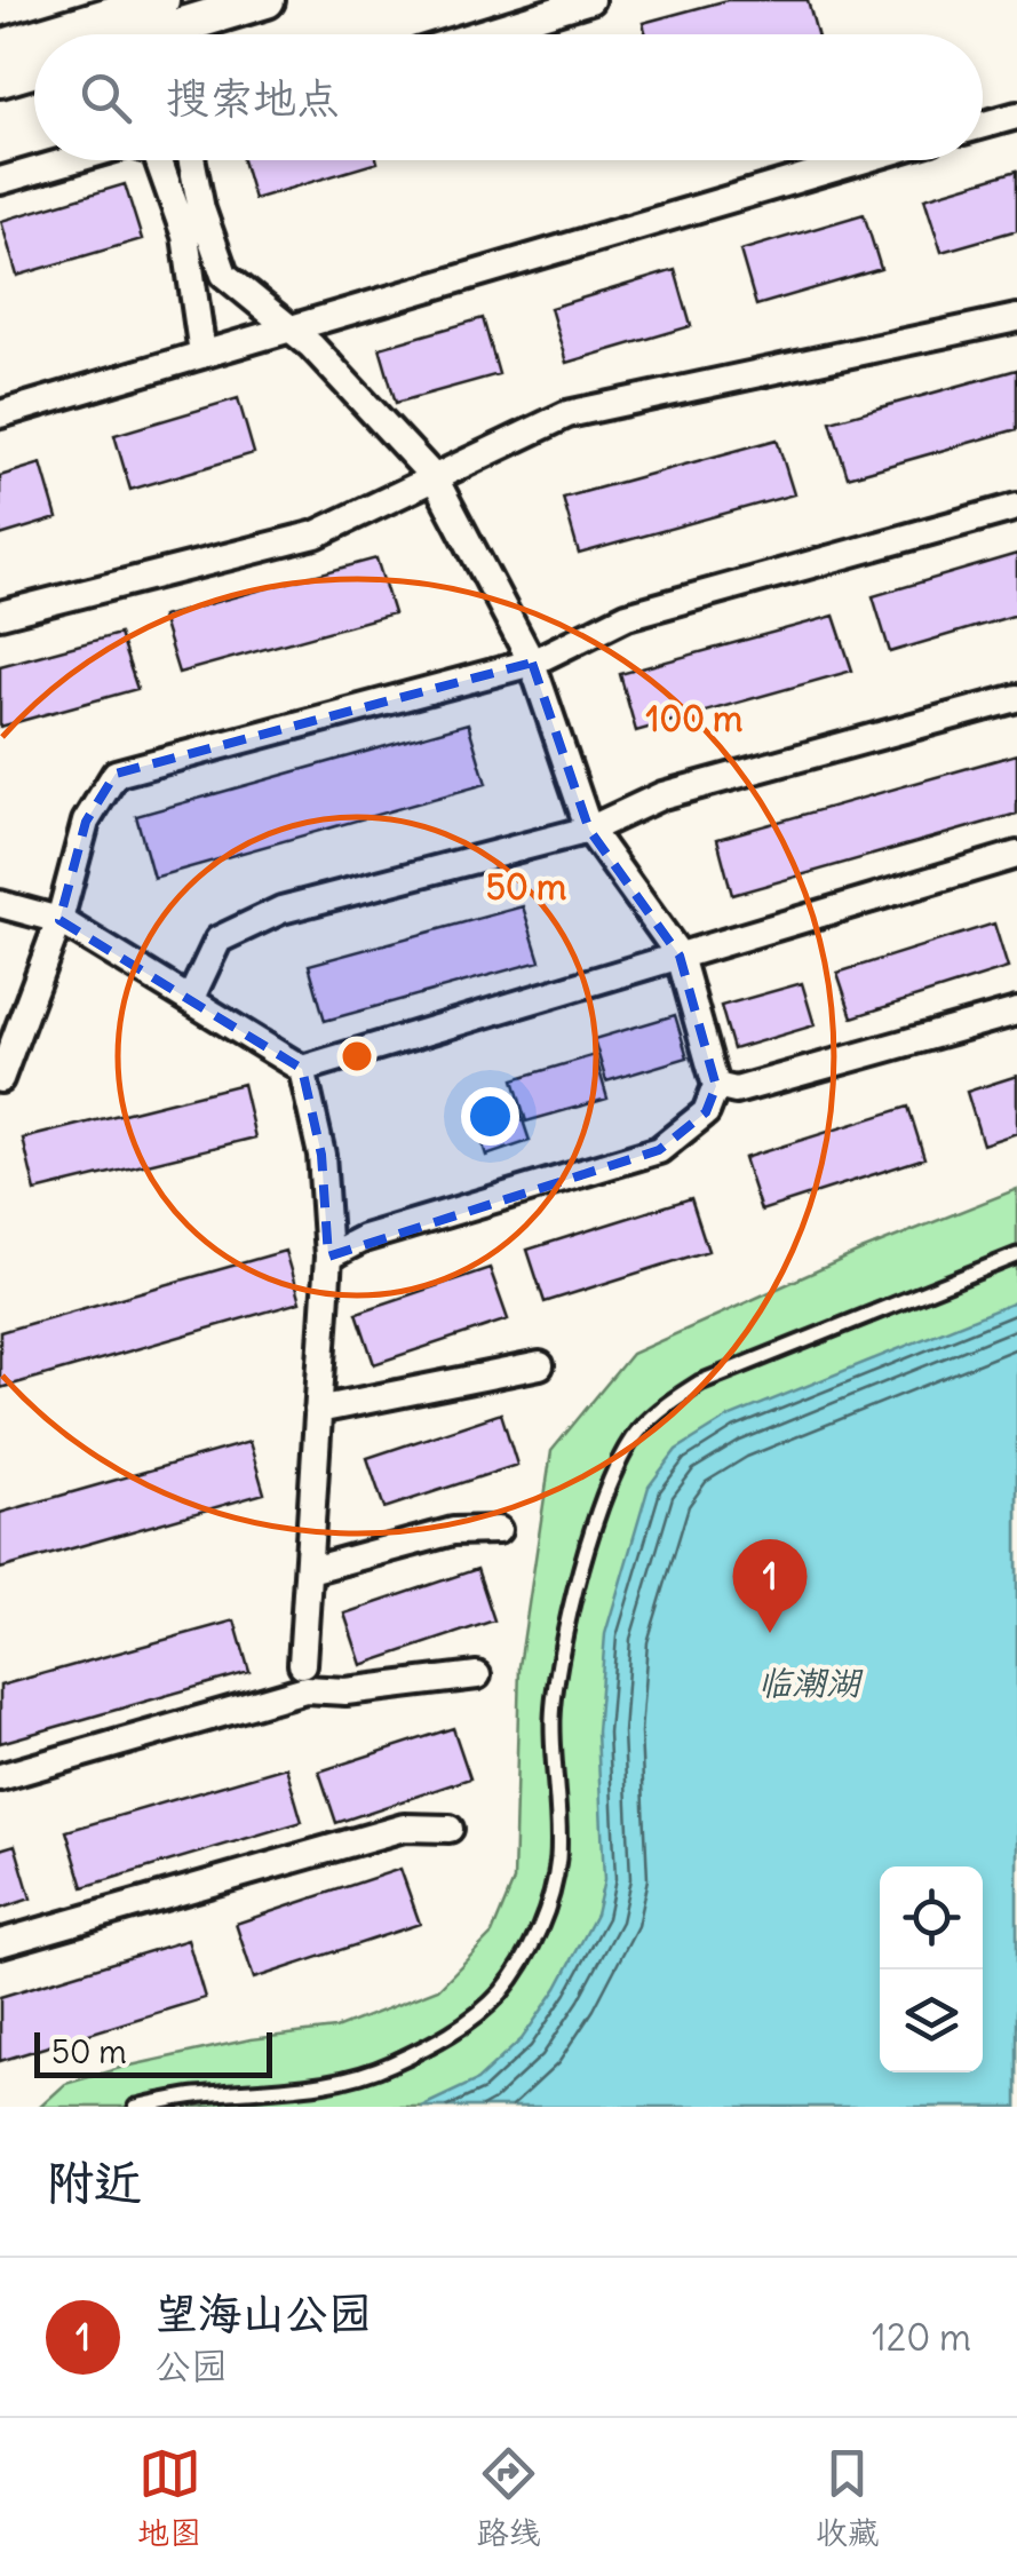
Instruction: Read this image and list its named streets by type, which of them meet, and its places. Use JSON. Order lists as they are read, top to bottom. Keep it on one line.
{"water":["临潮湖"],"scale_bar":"50 m","page":{"search":"搜索地点","pins":"1","scale":"50 m","heading":"附近","list":[{"mark":"1","name":"望海山公园","note":"公园","value":"120 m"}],"nav":["地图","路线","收藏"]},"rings":["100 m","50 m"]}
